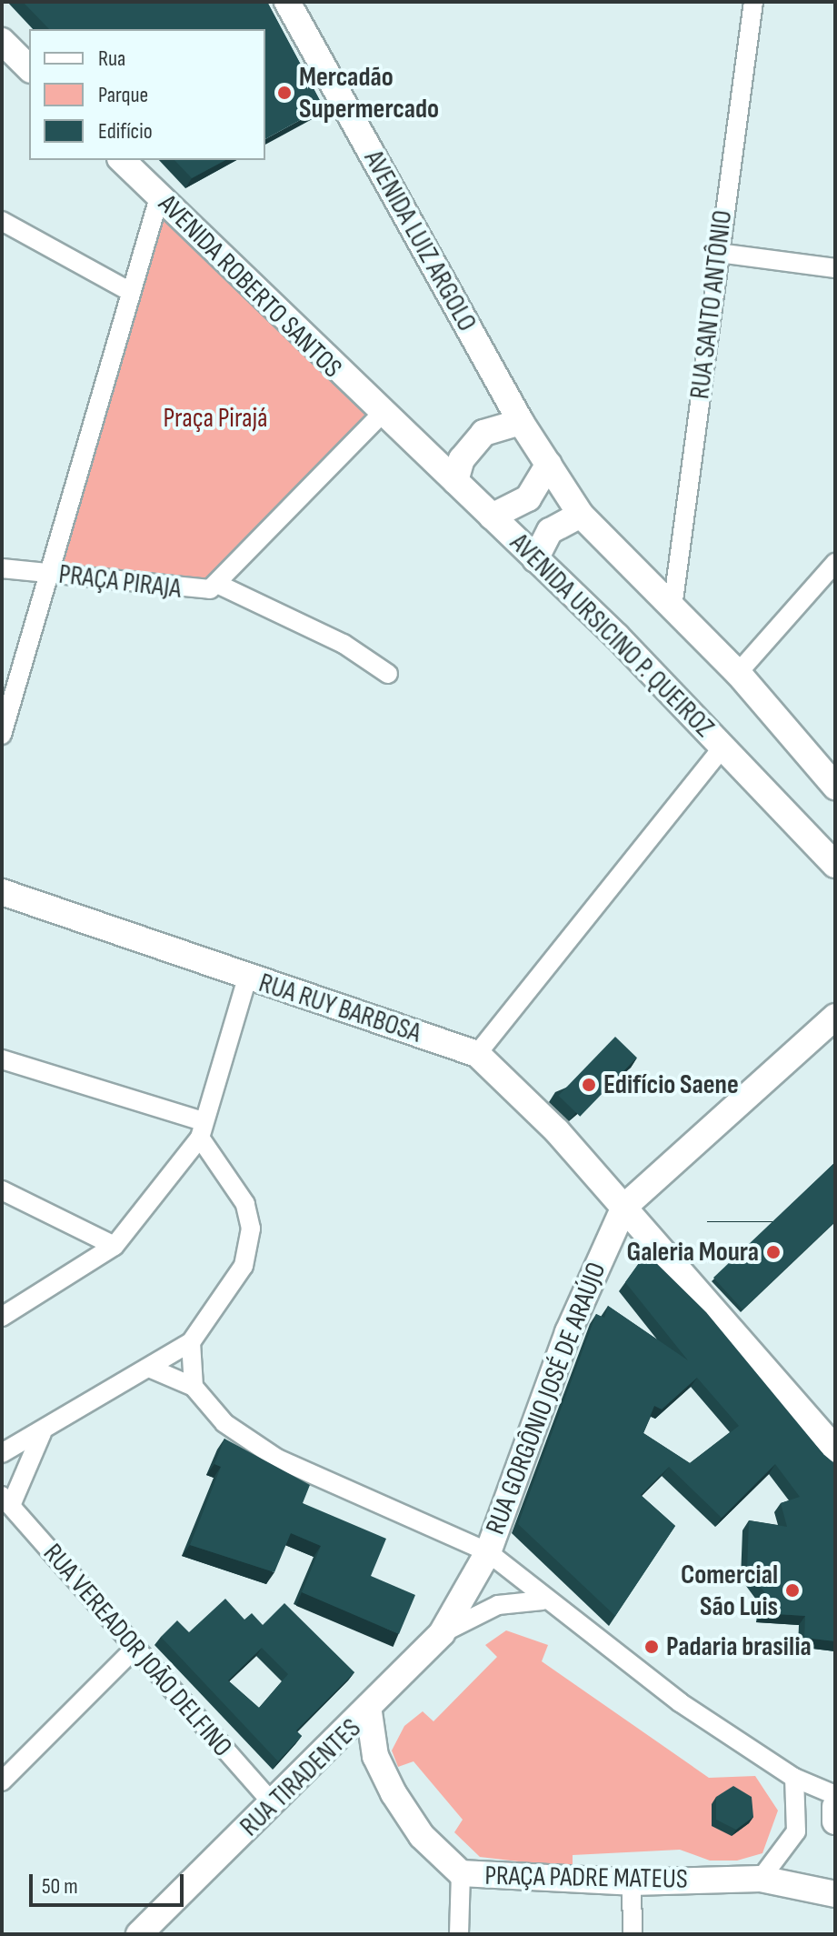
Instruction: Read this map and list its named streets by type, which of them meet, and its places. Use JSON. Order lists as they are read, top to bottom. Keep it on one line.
{"streets":{"street":["AVENIDA LUIZ ARGOLO","AVENIDA ROBERTO SANTOS","RUA SANTO ANTÔNIO","PRAÇA PIRAJA","AVENIDA URSICINO P. QUEIROZ","RUA RUY BARBOSA","RUA GORGÔNIO JOSÉ DE ARAÚJO","RUA VEREADOR JOÃO DELFINO","RUA TIRADENTES","PRAÇA PADRE MATEUS"]},"crossings":[["AVENIDA LUIZ ARGOLO","AVENIDA URSICINO P. QUEIROZ"],["AVENIDA ROBERTO SANTOS","PRAÇA PIRAJA"],["AVENIDA ROBERTO SANTOS","AVENIDA URSICINO P. QUEIROZ"],["PRAÇA PIRAJA","AVENIDA URSICINO P. QUEIROZ"],["RUA RUY BARBOSA","RUA GORGÔNIO JOSÉ DE ARAÚJO"],["RUA VEREADOR JOÃO DELFINO","RUA TIRADENTES"],["RUA TIRADENTES","PRAÇA PADRE MATEUS"]],"parks":["Praça Pirajá"],"places":["Mercadão Supermercado","Edifício Saene","Galeria Moura","Comercial São Luis","Padaria brasilia"],"legend":["Rua","Parque","Edifício"],"scale_bar":"50 m"}
